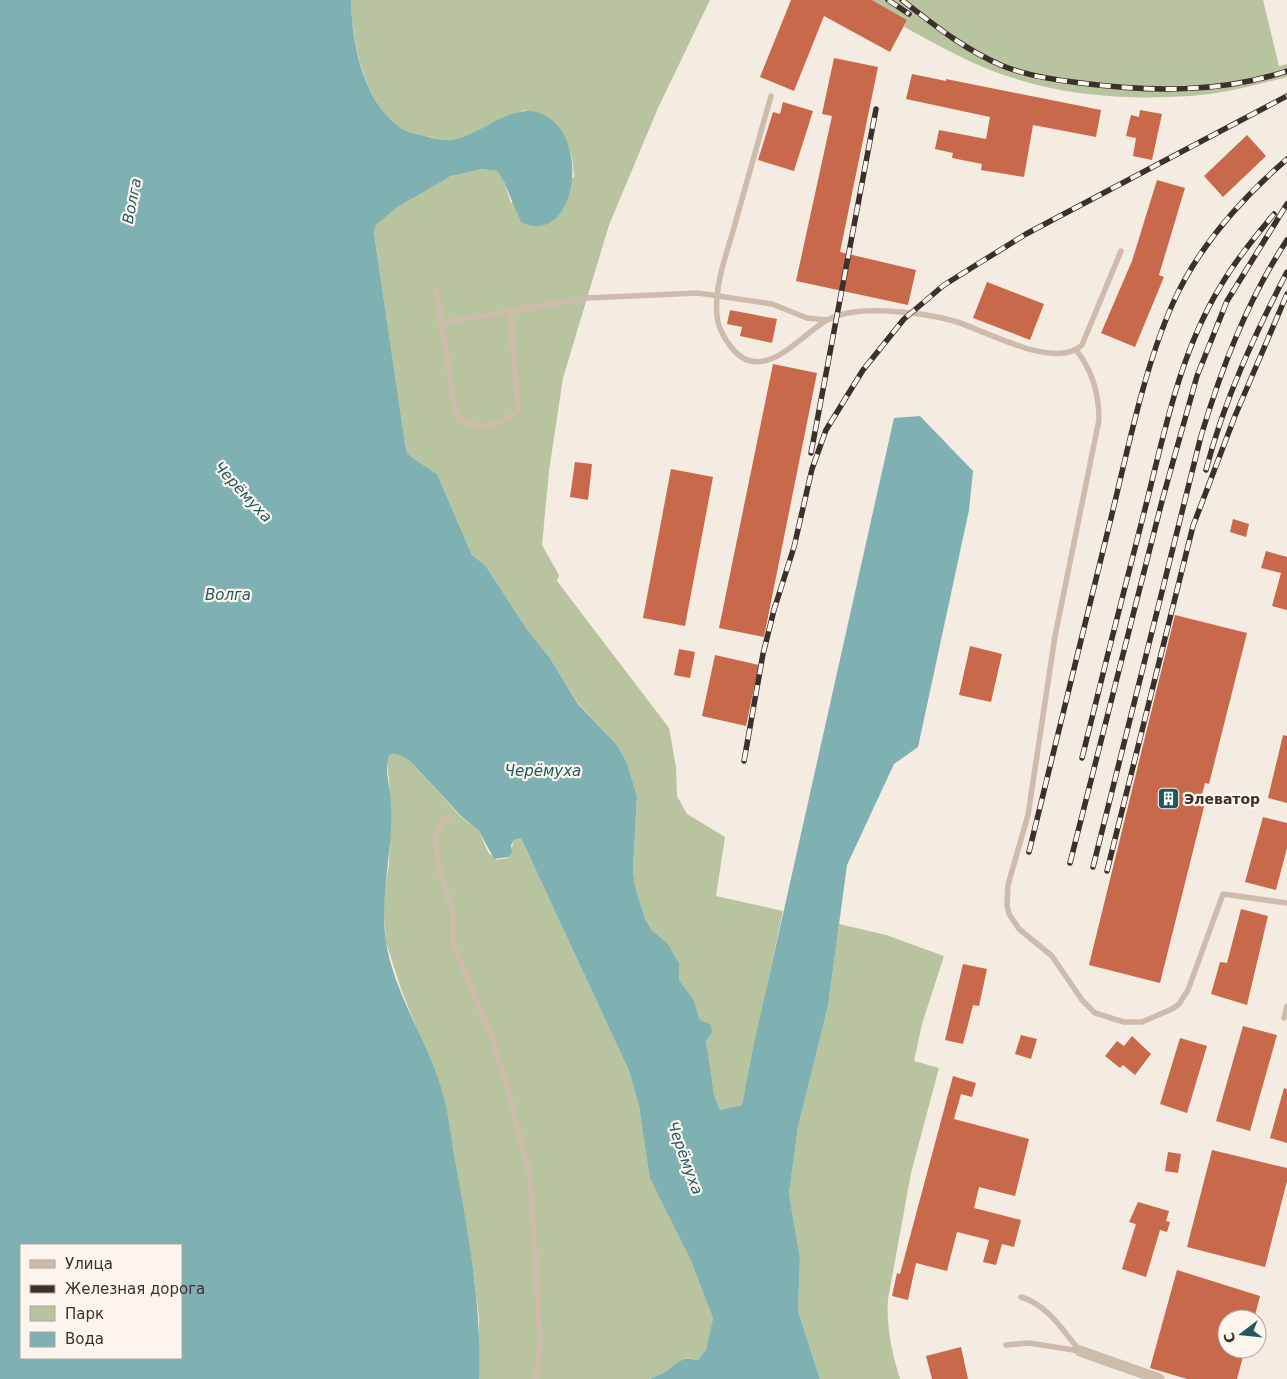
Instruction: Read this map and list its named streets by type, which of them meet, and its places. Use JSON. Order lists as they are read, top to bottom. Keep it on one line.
{"water":["Волга","Черёмуха"],"places":{"building":["Элеватор"]},"legend":["Улица","Железная дорога","Парк","Вода"],"north":"left"}
